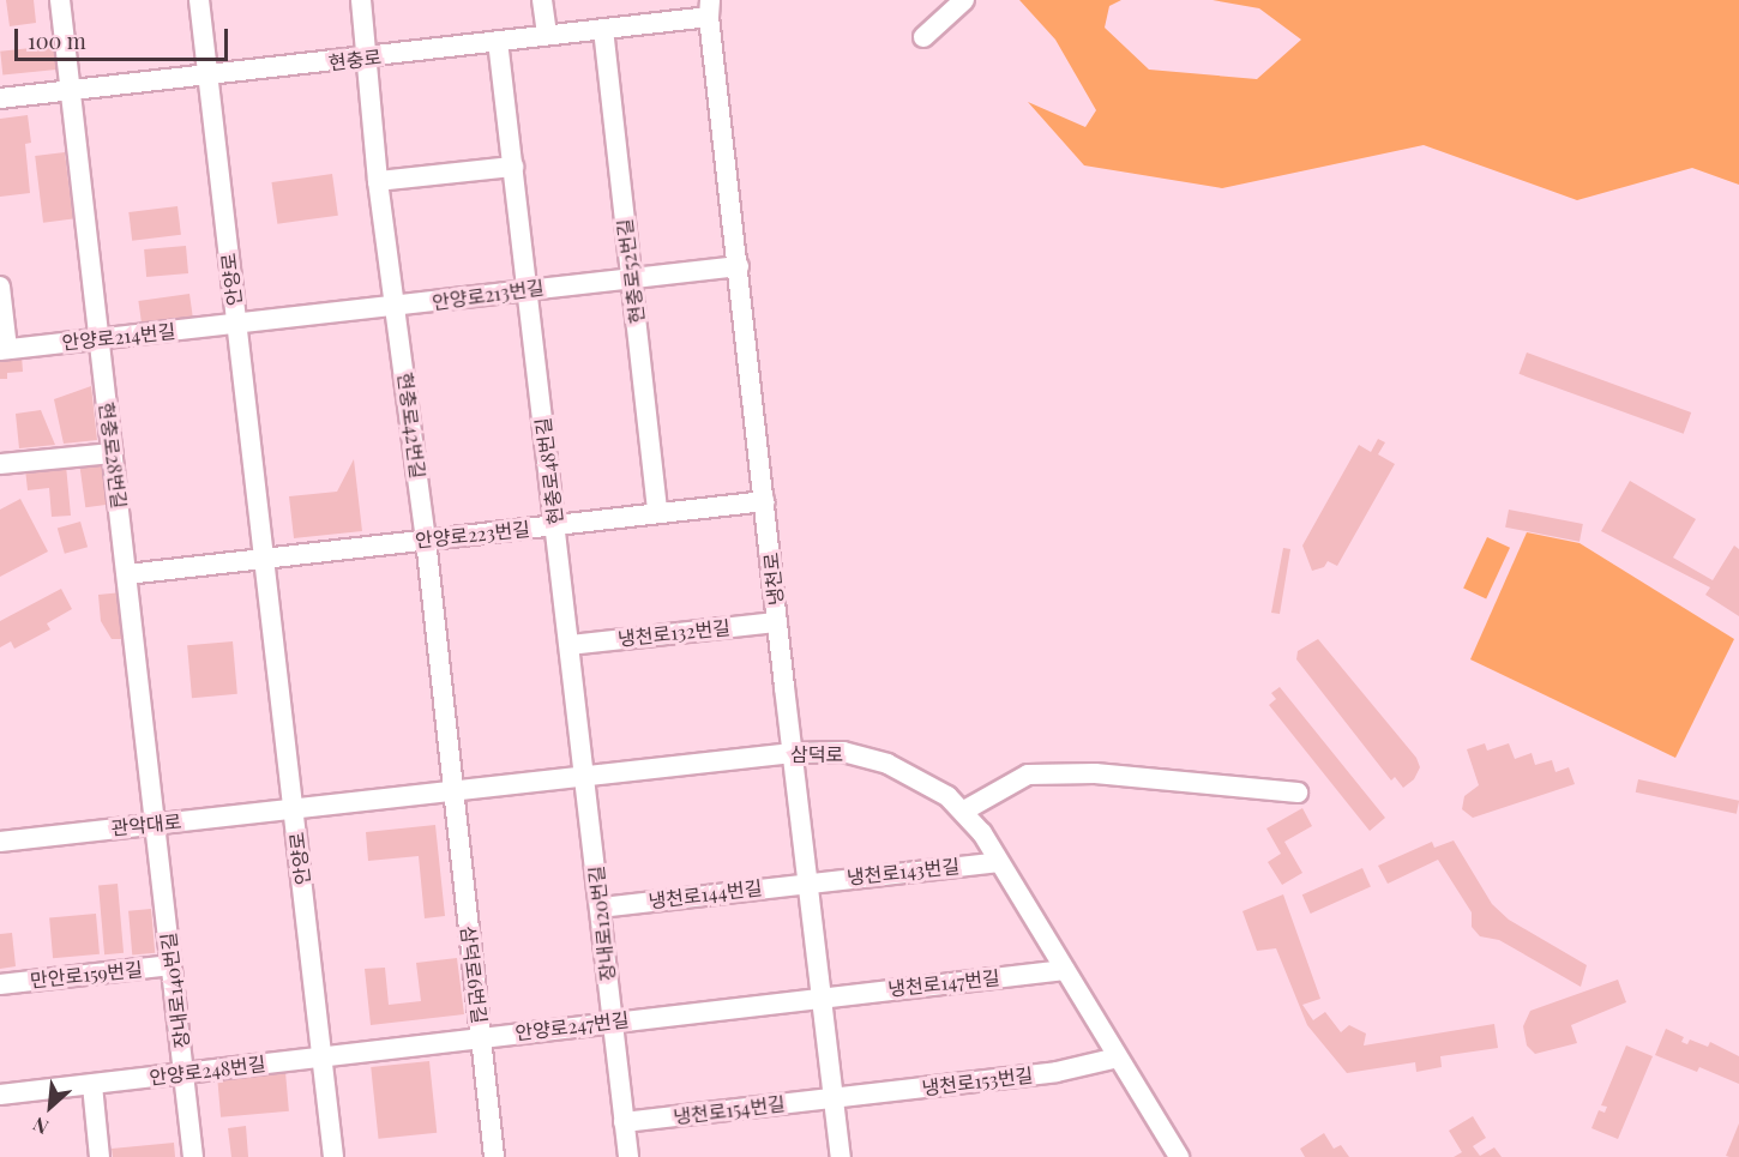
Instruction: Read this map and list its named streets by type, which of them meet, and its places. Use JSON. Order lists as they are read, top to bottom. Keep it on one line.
{"streets":{"street":["현충로","현충로52번길","안양로","안양로213번길","안양로214번길","현충로42번길","현충로28번길","현충로48번길","안양로223번길","냉천로","냉천로132번길","삼덕로","관악대로","냉천로143번길","냉천로144번길","장내로120번길","만안로159번길","삼덕로6번길","냉천로147번길","장내로140번길","안양로247번길","안양로248번길","냉천로153번길","냉천로154번길"]},"crossings":[["현충로","현충로52번길"],["현충로","안양로"],["현충로","현충로42번길"],["현충로","현충로28번길"],["현충로","현충로48번길"],["현충로","냉천로"],["현충로52번길","안양로213번길"],["현충로52번길","안양로223번길"],["안양로","안양로213번길"],["안양로","안양로214번길"],["안양로","안양로223번길"],["안양로","삼덕로"],["안양로","관악대로"],["안양로","안양로247번길"],["안양로","안양로248번길"],["안양로213번길","안양로214번길"],["안양로213번길","현충로42번길"],["안양로213번길","현충로48번길"],["안양로213번길","냉천로"],["안양로214번길","현충로28번길"],["현충로42번길","안양로223번길"],["현충로42번길","삼덕로"],["현충로42번길","삼덕로6번길"],["현충로28번길","관악대로"],["현충로28번길","장내로140번길"],["현충로48번길","안양로223번길"],["현충로48번길","냉천로132번길"],["현충로48번길","삼덕로"],["현충로48번길","장내로120번길"],["안양로223번길","냉천로"],["냉천로","냉천로132번길"],["냉천로","삼덕로"],["냉천로","냉천로143번길"],["냉천로","냉천로144번길"],["냉천로","냉천로147번길"],["냉천로","안양로247번길"],["냉천로","냉천로153번길"],["냉천로","냉천로154번길"],["삼덕로","관악대로"],["삼덕로","냉천로143번길"],["삼덕로","장내로120번길"],["삼덕로","삼덕로6번길"],["삼덕로","냉천로147번길"],["삼덕로","냉천로153번길"],["관악대로","장내로140번길"],["냉천로143번길","냉천로144번길"],["냉천로144번길","장내로120번길"],["장내로120번길","안양로247번길"],["장내로120번길","냉천로154번길"],["만안로159번길","장내로140번길"],["삼덕로6번길","안양로247번길"],["냉천로147번길","안양로247번길"],["장내로140번길","안양로248번길"],["안양로247번길","안양로248번길"],["냉천로153번길","냉천로154번길"]],"scale_bar":"100 m","north":"bottom left"}
